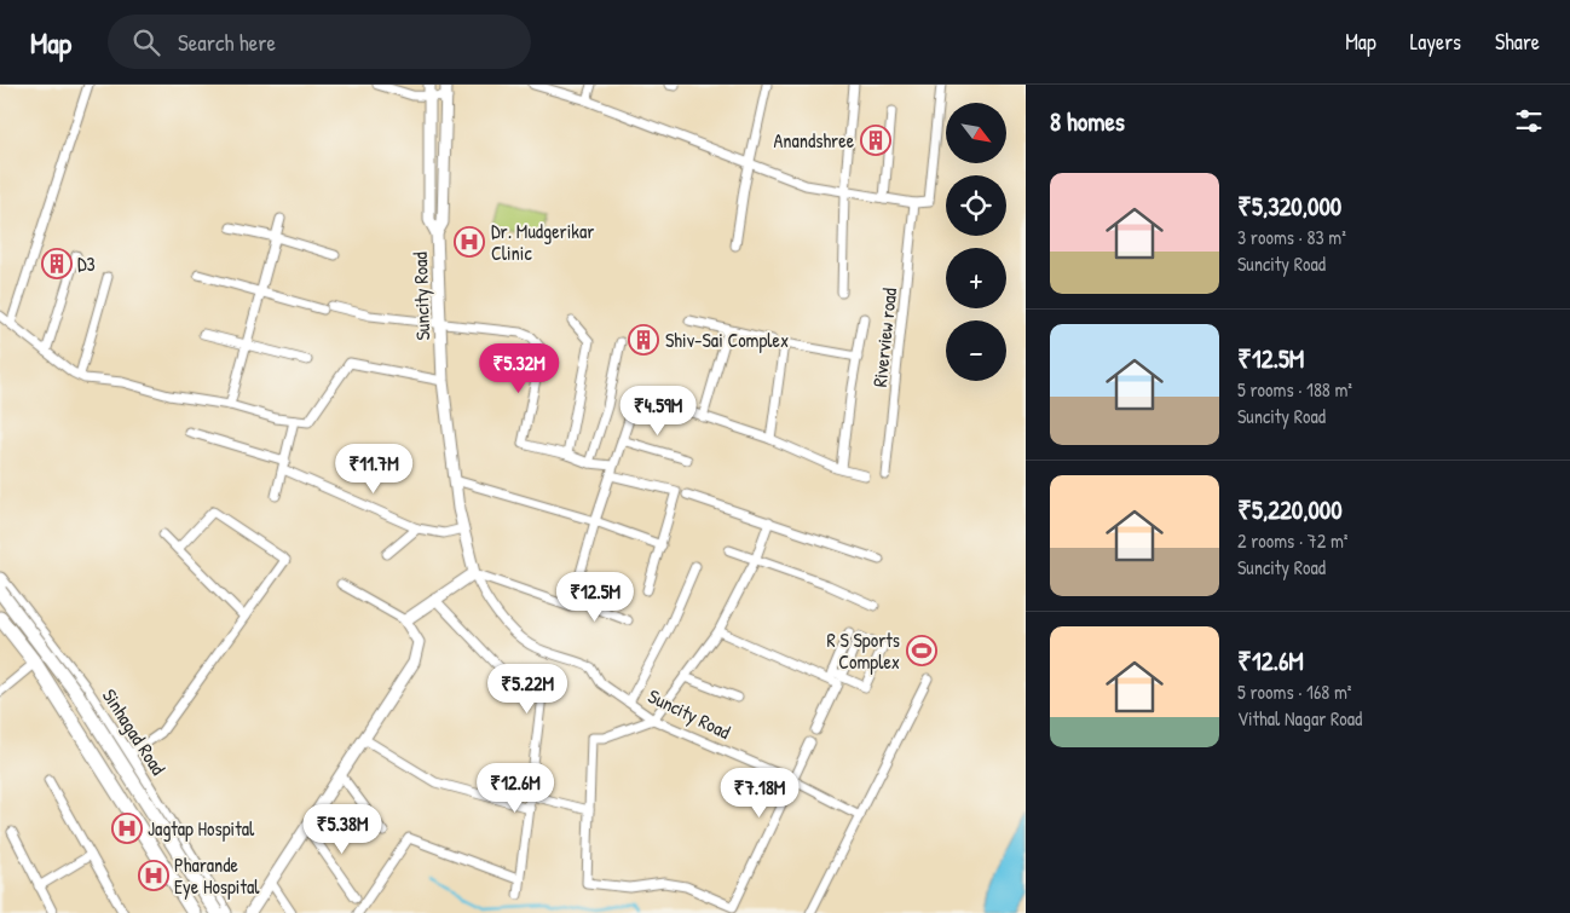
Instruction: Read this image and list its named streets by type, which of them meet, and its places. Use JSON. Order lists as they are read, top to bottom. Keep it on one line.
{"streets":{"main road":["Sinhagad Road"],"street":["Suncity Road","Riverview road"]},"places":{"building":["Anandshree","D3","Shiv-Sai Complex"],"hospital":["Dr. Mudgerikar Clinic","Jagtap Hospital","Pharande Eye Hospital"],"sports":["R S Sports Complex"]},"north":"bottom right","page":{"header":"Map","search":"Search here","nav":["Map","Layers","Share"],"heading":"8 homes","map_buttons":["+","−"],"list":[{"name":"₹5,320,000","note":"3 rooms · 83 m² · Suncity Road"},{"name":"₹12.5M","note":"5 rooms · 188 m² · Suncity Road"},{"name":"₹5,220,000","note":"2 rooms · 72 m² · Suncity Road"},{"name":"₹12.6M","note":"5 rooms · 168 m² · Vithal Nagar Road"}],"price":["₹5.32M","₹4.59M","₹11.7M","₹12.5M","₹5.22M","₹12.6M","₹7.18M","₹5.38M"]}}
